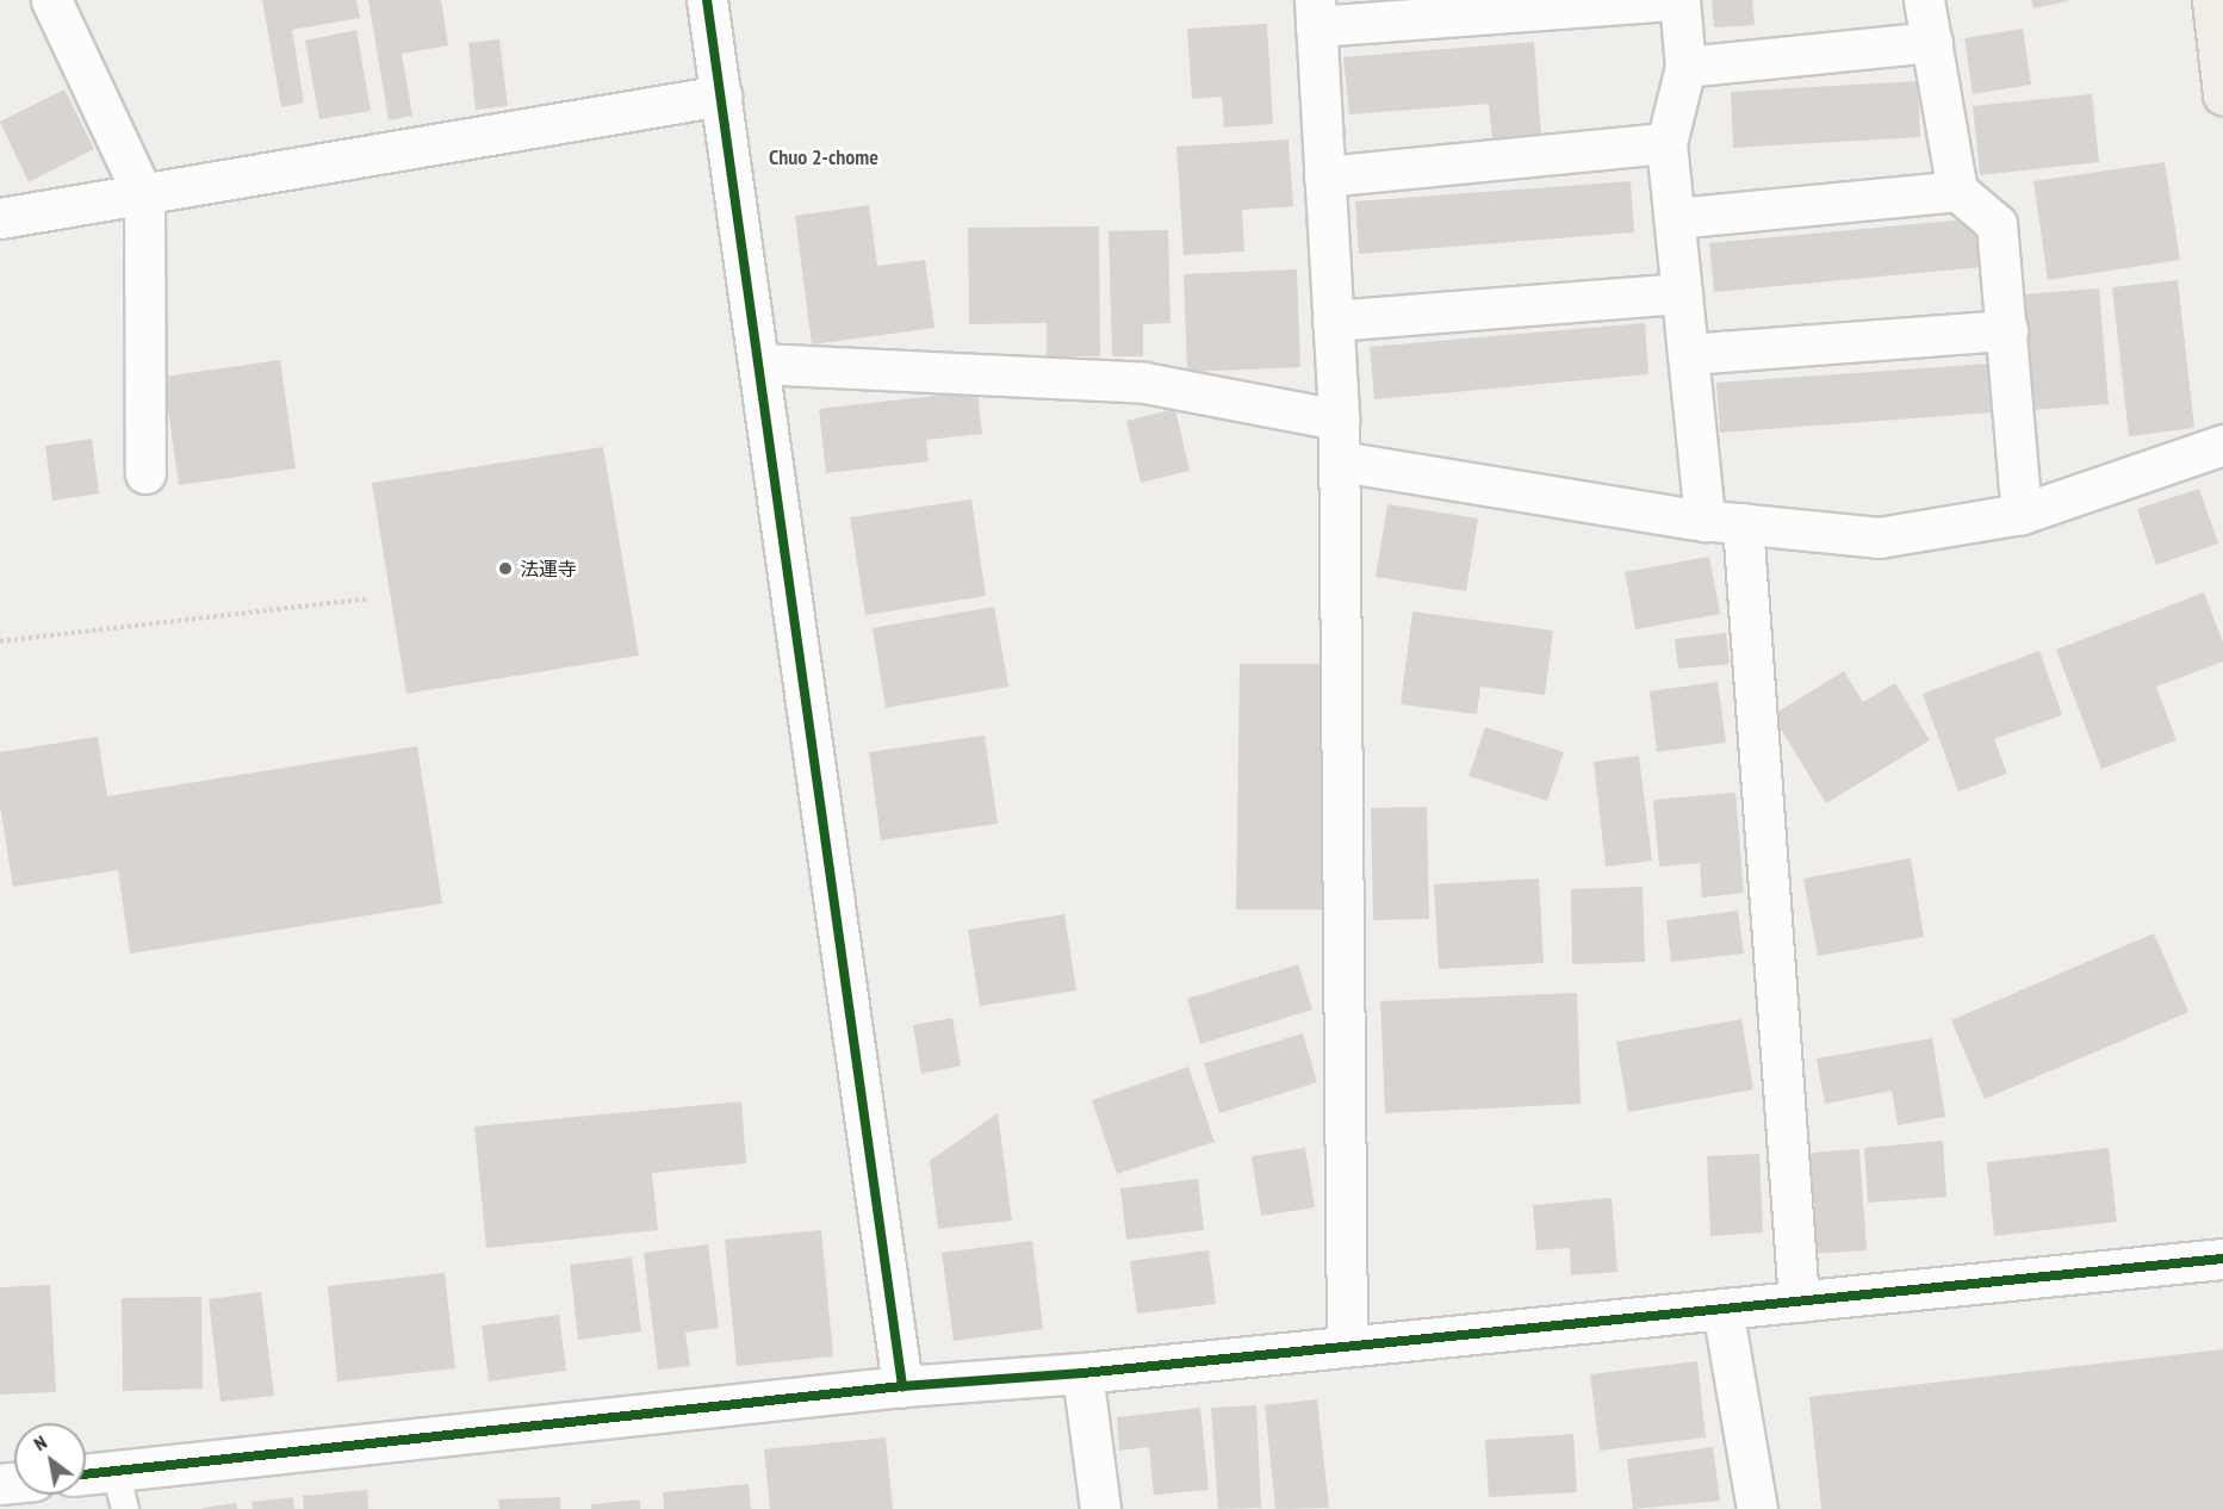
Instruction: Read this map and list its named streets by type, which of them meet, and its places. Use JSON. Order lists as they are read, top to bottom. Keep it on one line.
{"districts":["Chuo 2-chome"],"places":["法運寺"],"north":"top left"}
